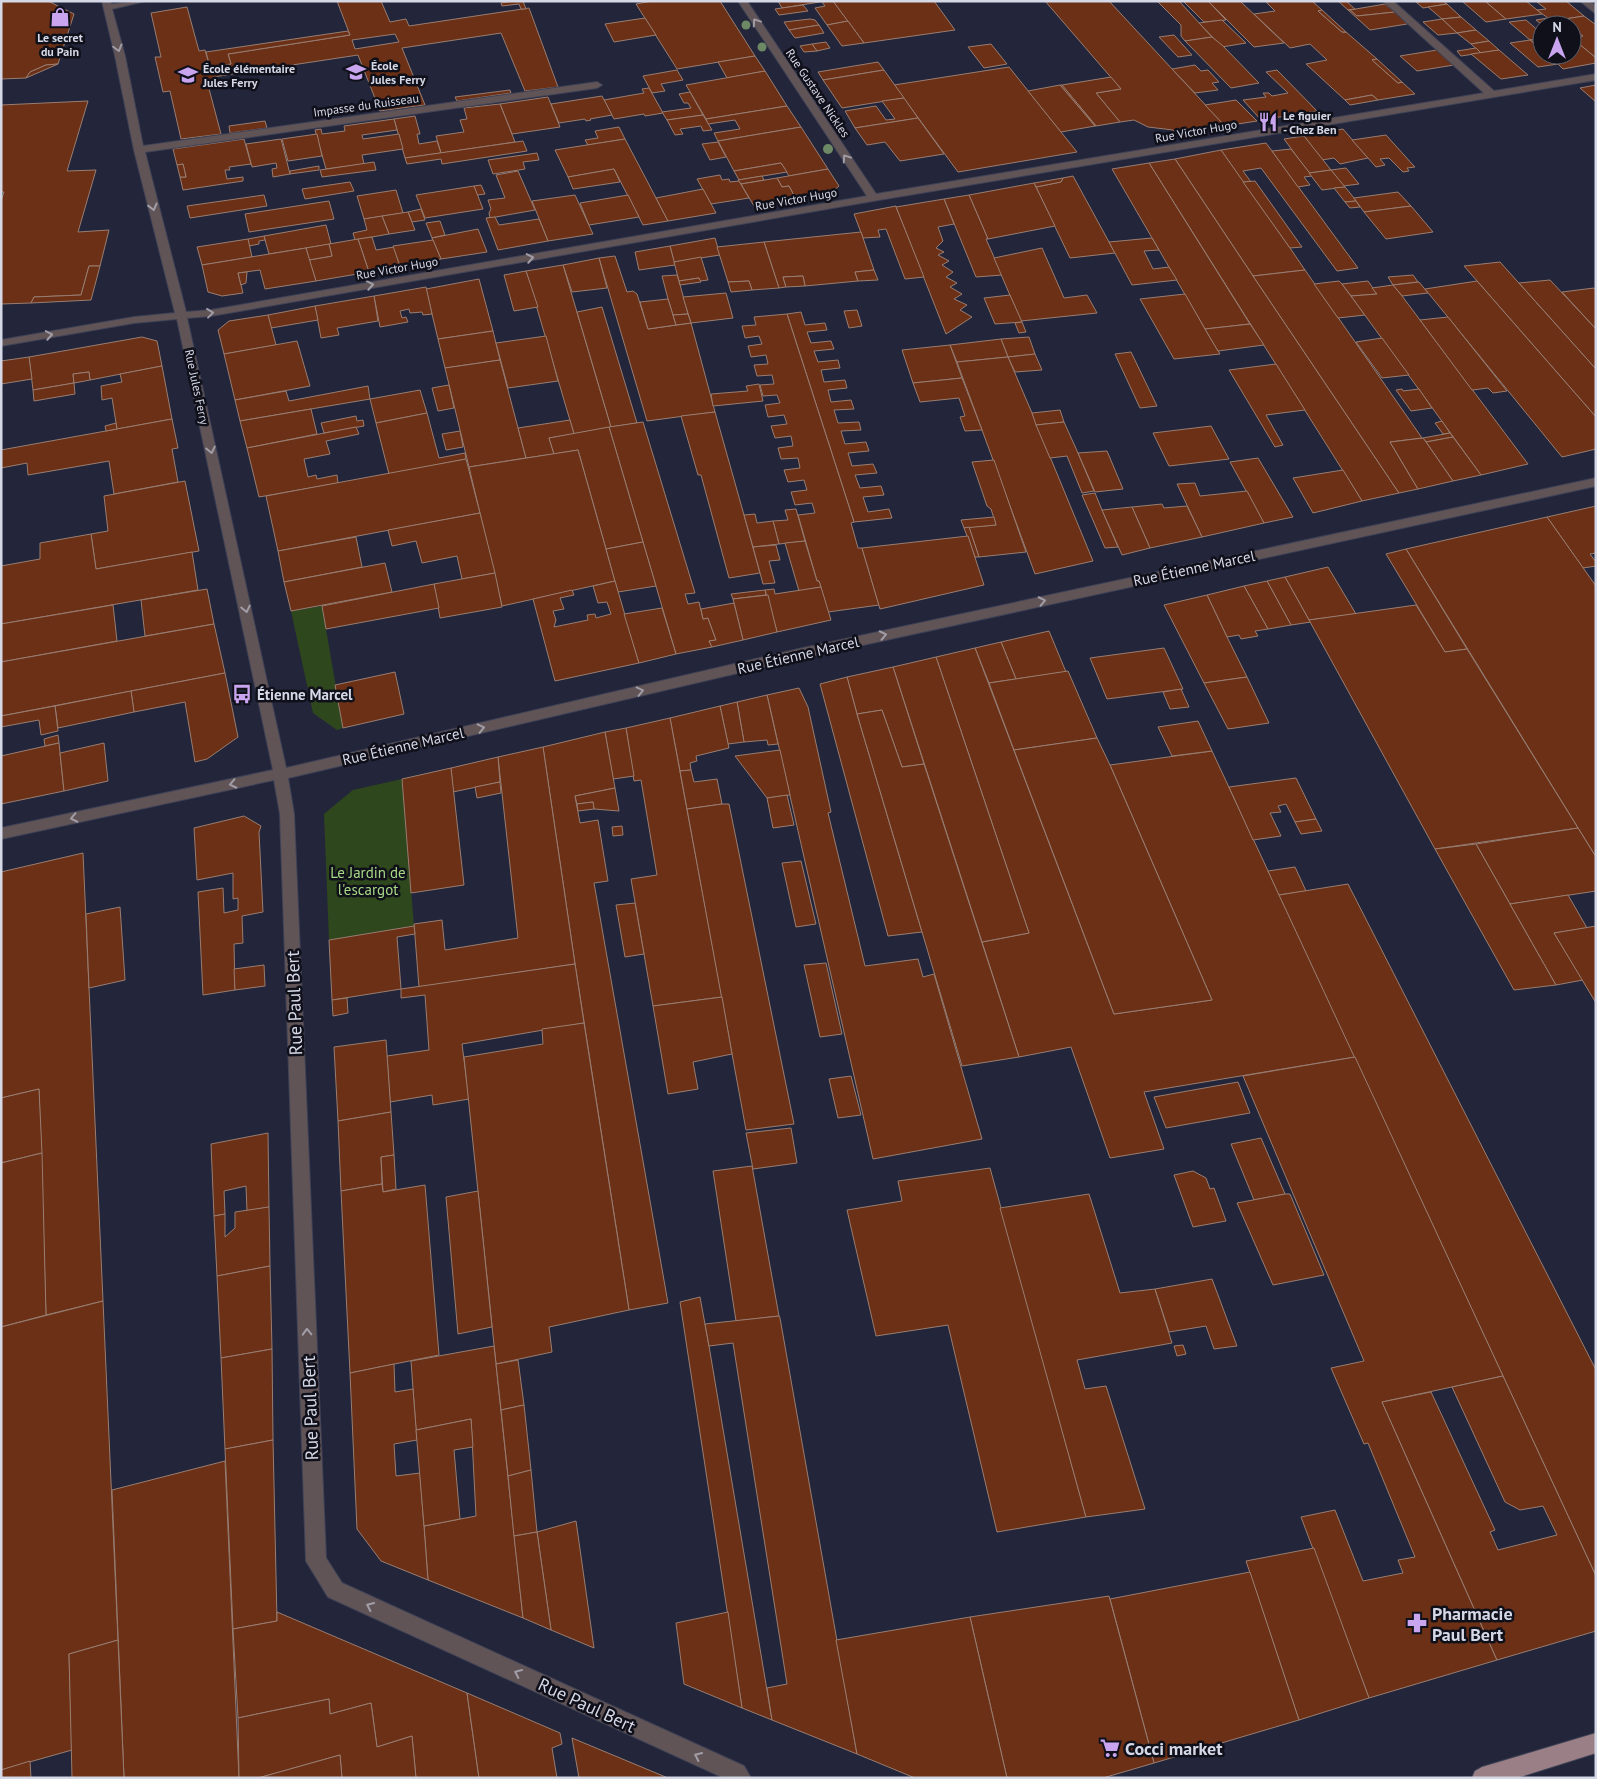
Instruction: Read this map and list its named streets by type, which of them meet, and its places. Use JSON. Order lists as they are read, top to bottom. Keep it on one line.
{"streets":{"street":["Rue Gustave Nickles","Impasse du Ruisseau","Rue Victor Hugo","Rue Jules Ferry","Rue Étienne Marcel","Rue Paul Bert"]},"crossings":[["Rue Gustave Nickles","Rue Victor Hugo"],["Impasse du Ruisseau","Rue Jules Ferry"],["Rue Victor Hugo","Rue Jules Ferry"],["Rue Jules Ferry","Rue Étienne Marcel"],["Rue Jules Ferry","Rue Paul Bert"],["Rue Étienne Marcel","Rue Paul Bert"]],"one_way":["Rue Gustave Nickles","Rue Victor Hugo","Rue Jules Ferry","Rue Paul Bert"],"parks":["Le Jardin de l'escargot"],"places":{"shop":["Le secret du Pain"],"school or university":["École Jules Ferry","École élémentaire Jules Ferry"],"restaurant":["Le figuier - Chez Ben"],"bus stop":["Étienne Marcel"],"pharmacy":["Pharmacie Paul Bert"],"supermarket":["Cocci market"]},"north":"top"}
